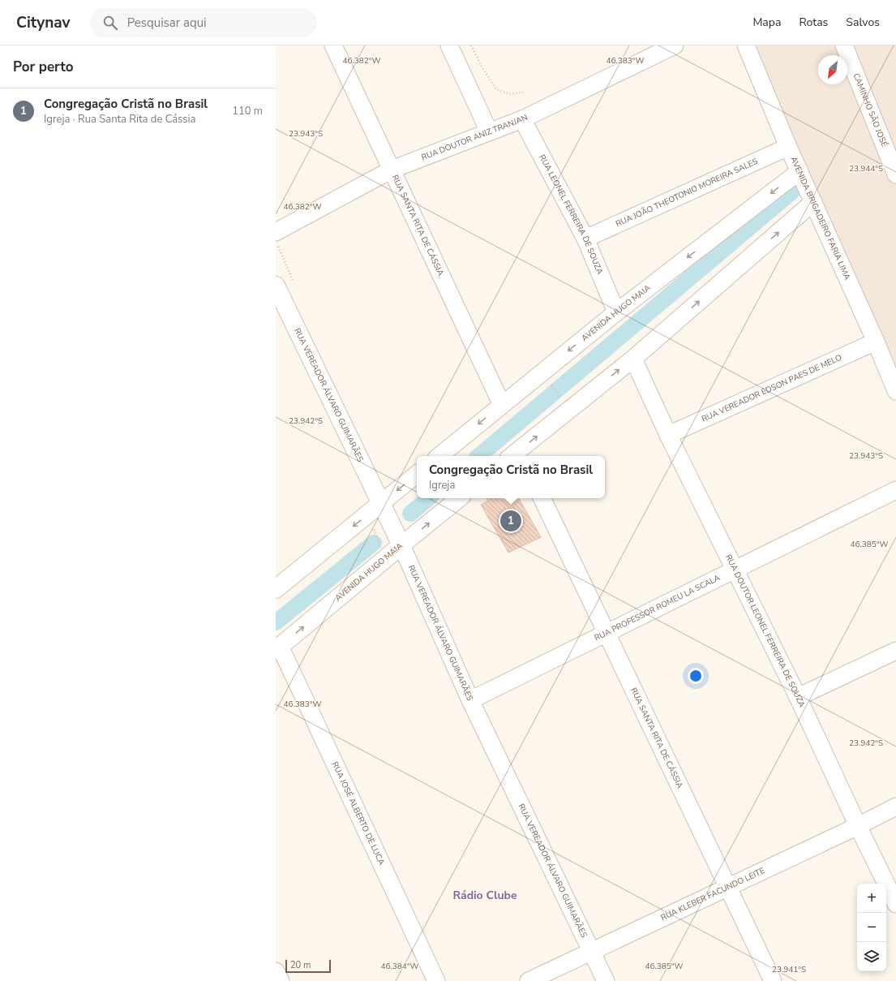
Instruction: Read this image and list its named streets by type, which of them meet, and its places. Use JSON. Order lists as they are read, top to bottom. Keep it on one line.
{"streets":{"street":["CAMINHO SÃO JOSÉ","RUA DOUTOR ANIZ TRANJAN","RUA JOÃO THEOTONIO MOREIRA SALES","RUA LEONEL FERREIRA DE SOUZA","AVENIDA BRIGADEIRO FARIA LIMA","RUA SANTA RITA DE CÁSSIA","AVENIDA HUGO MAIA","RUA VEREADOR EDSON PAES DE MELO","RUA VEREADOR ÁLVARO GUIMARÃES","RUA PROFESSOR ROMEU LA SCALA","RUA DOUTOR LEONEL FERREIRA DE SOUZA","RUA JOSÉ ALBERTO DE LUCA","RUA KLEBER FACUNDO LEITE"]},"crossings":[["RUA DOUTOR ANIZ TRANJAN","RUA LEONEL FERREIRA DE SOUZA"],["RUA DOUTOR ANIZ TRANJAN","RUA SANTA RITA DE CÁSSIA"],["RUA JOÃO THEOTONIO MOREIRA SALES","RUA LEONEL FERREIRA DE SOUZA"],["RUA JOÃO THEOTONIO MOREIRA SALES","AVENIDA BRIGADEIRO FARIA LIMA"],["RUA LEONEL FERREIRA DE SOUZA","AVENIDA HUGO MAIA"],["AVENIDA BRIGADEIRO FARIA LIMA","AVENIDA HUGO MAIA"],["AVENIDA BRIGADEIRO FARIA LIMA","RUA VEREADOR EDSON PAES DE MELO"],["RUA SANTA RITA DE CÁSSIA","AVENIDA HUGO MAIA"],["RUA SANTA RITA DE CÁSSIA","RUA PROFESSOR ROMEU LA SCALA"],["RUA SANTA RITA DE CÁSSIA","RUA KLEBER FACUNDO LEITE"],["AVENIDA HUGO MAIA","RUA VEREADOR ÁLVARO GUIMARÃES"],["AVENIDA HUGO MAIA","RUA JOSÉ ALBERTO DE LUCA"],["RUA VEREADOR EDSON PAES DE MELO","RUA DOUTOR LEONEL FERREIRA DE SOUZA"],["RUA VEREADOR ÁLVARO GUIMARÃES","RUA PROFESSOR ROMEU LA SCALA"],["RUA VEREADOR ÁLVARO GUIMARÃES","RUA KLEBER FACUNDO LEITE"],["RUA PROFESSOR ROMEU LA SCALA","RUA DOUTOR LEONEL FERREIRA DE SOUZA"],["RUA DOUTOR LEONEL FERREIRA DE SOUZA","RUA KLEBER FACUNDO LEITE"]],"districts":["Rádio Clube"],"scale_bar":"20 m","north":"bottom left","page":{"header":"Citynav","search":"Pesquisar aqui","nav":["Mapa","Rotas","Salvos"],"heading":"Por perto","list":[{"mark":"1","name":"Congregação Cristã no Brasil","note":"Igreja · Rua Santa Rita de Cássia","value":"110 m"}],"popup":["Congregação Cristã no Brasil","Igreja"],"pins":"1","map_buttons":["+","−"],"scale":"20 m"},"coordinates":["46.382°W","46.383°W","23.943°S","23.944°S","23.942°S","46.385°W","46.384°W","23.941°S"]}
